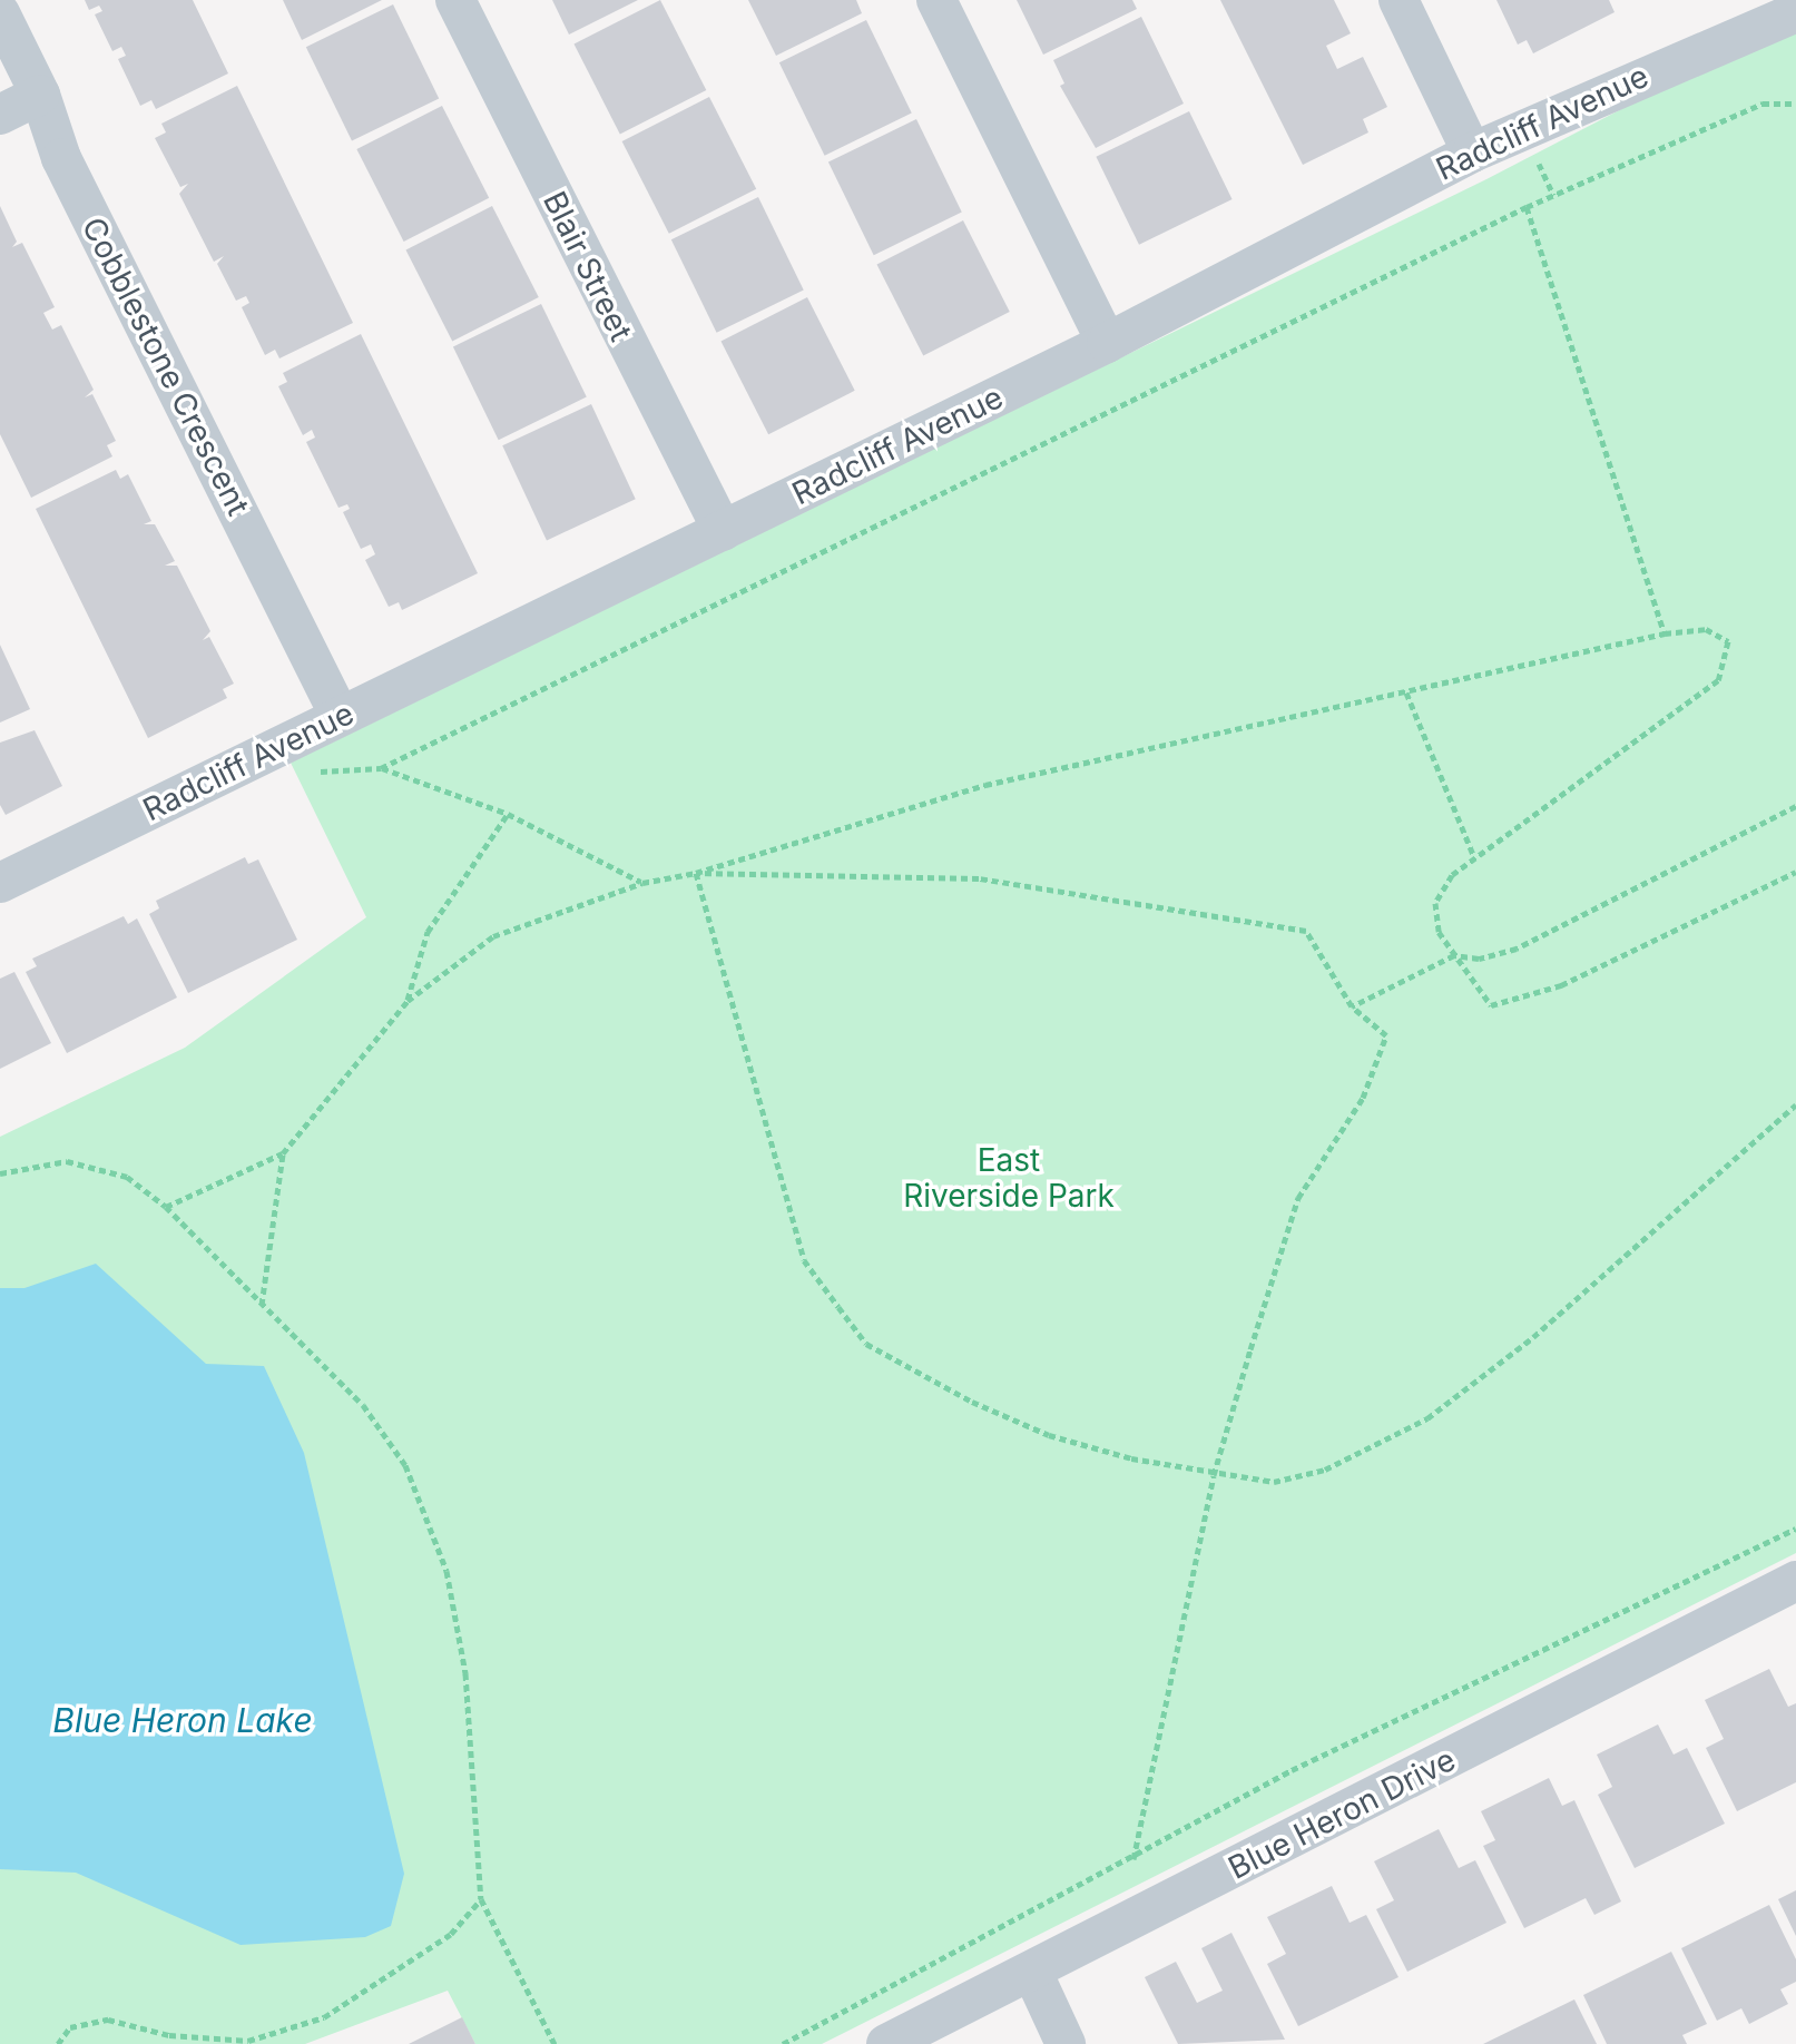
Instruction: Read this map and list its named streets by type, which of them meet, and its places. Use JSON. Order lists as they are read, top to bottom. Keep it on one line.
{"streets":{"street":["Radcliff Avenue","Blair Street","Cobblestone Crescent","Blue Heron Drive"]},"crossings":[["Radcliff Avenue","Blair Street"],["Radcliff Avenue","Cobblestone Crescent"]],"water":["Blue Heron Lake"],"parks":["East Riverside Park"]}
